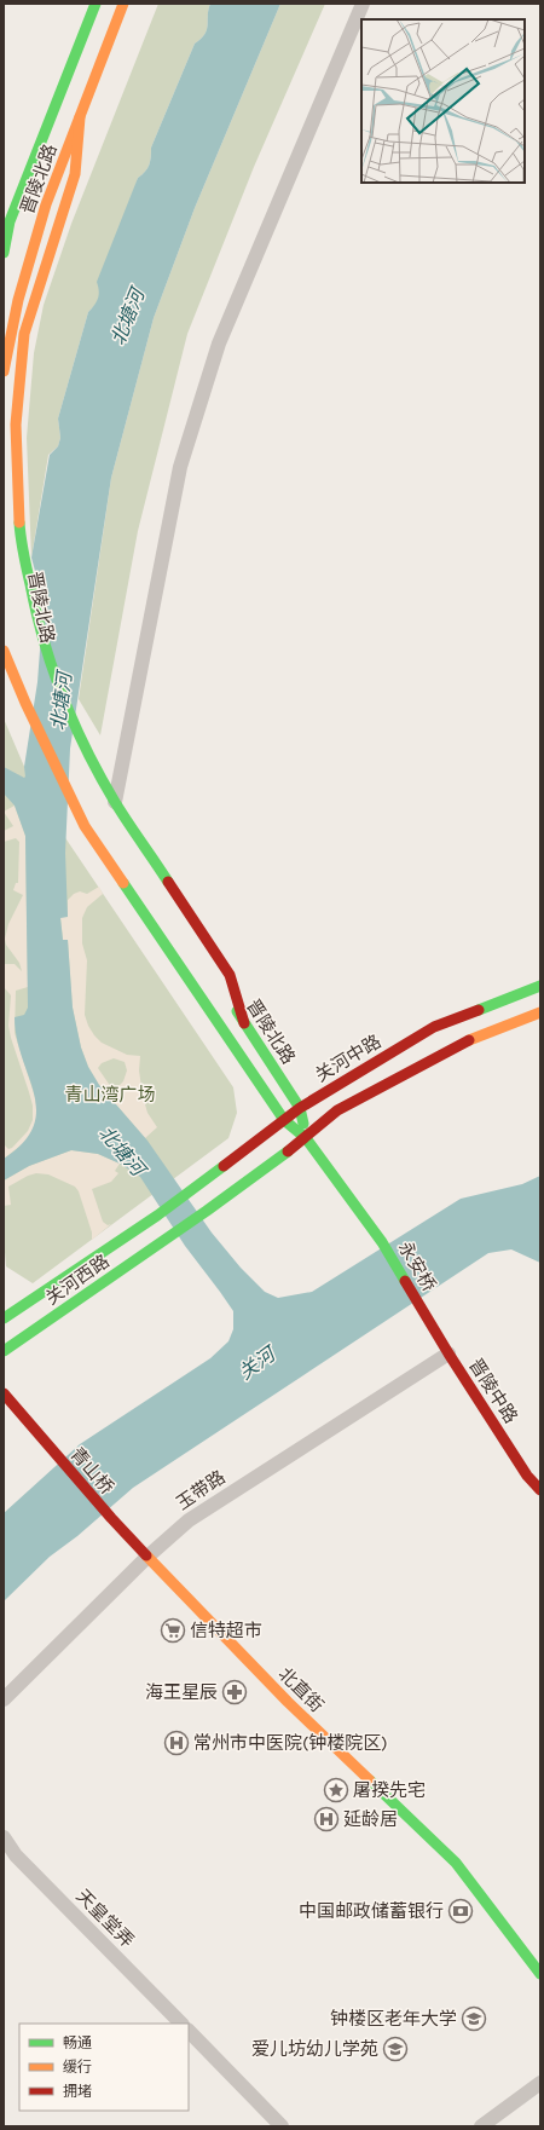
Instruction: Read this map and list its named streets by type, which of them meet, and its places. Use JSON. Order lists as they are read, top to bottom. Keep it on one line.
{"streets":{"main road":["晋陵北路","关河中路","永安桥","关河西路","晋陵中路","青山桥","北直街"],"street":["玉带路","天皇堂弄"]},"crossings":[["晋陵北路","关河中路"],["晋陵北路","永安桥"],["晋陵北路","关河西路"],["关河中路","关河西路"],["永安桥","关河西路"],["永安桥","晋陵中路"],["晋陵中路","玉带路"],["青山桥","北直街"],["玉带路","北直街"]],"water":["北塘河","关河"],"parks":["青山湾广场"],"places":{"supermarket":["信特超市"],"pharmacy":["海王星辰"],"hospital":["常州市中医院(钟楼院区)","延龄居"],"place":["屠揆先宅"],"bank":["中国邮政储蓄银行"],"school or university":["钟楼区老年大学","爱儿坊幼儿学苑"]},"legend":["畅通","缓行","拥堵"]}
